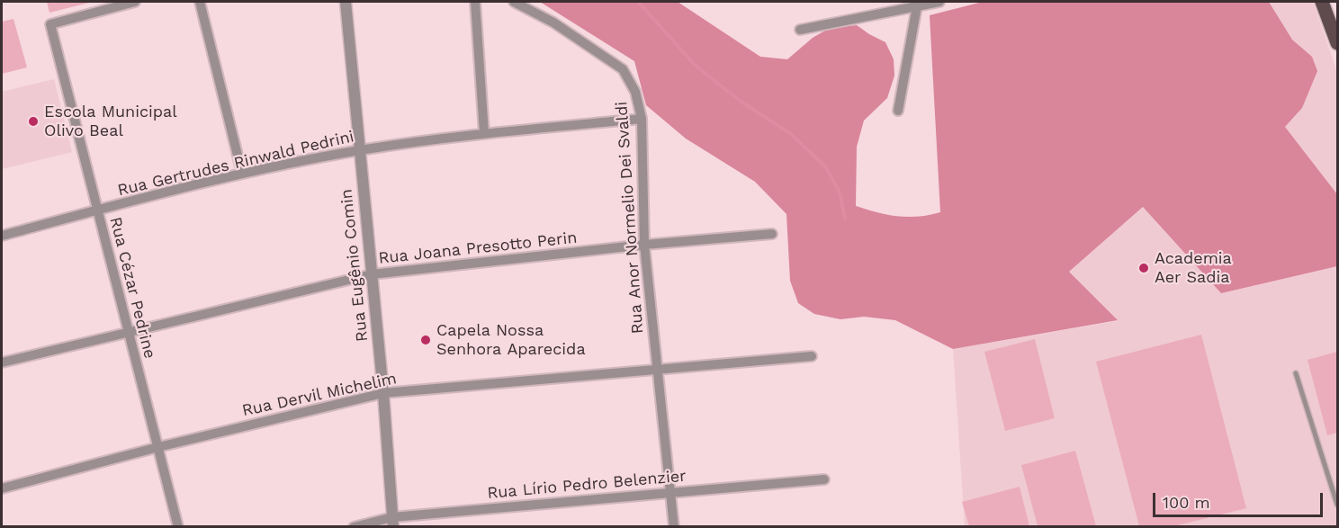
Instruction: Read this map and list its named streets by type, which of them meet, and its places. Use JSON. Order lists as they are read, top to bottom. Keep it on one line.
{"streets":{"street":["Rua Gertrudes Rinwald Pedrini","Rua Anor Normelio Dei Svaldi","Rua Joana Presotto Perin","Rua Eugênio Comin","Rua Cézar Pedrine","Rua Dervil Michelim","Rua Lírio Pedro Belenzier"]},"crossings":[["Rua Gertrudes Rinwald Pedrini","Rua Anor Normelio Dei Svaldi"],["Rua Gertrudes Rinwald Pedrini","Rua Eugênio Comin"],["Rua Gertrudes Rinwald Pedrini","Rua Cézar Pedrine"],["Rua Anor Normelio Dei Svaldi","Rua Joana Presotto Perin"],["Rua Anor Normelio Dei Svaldi","Rua Dervil Michelim"],["Rua Anor Normelio Dei Svaldi","Rua Lírio Pedro Belenzier"],["Rua Joana Presotto Perin","Rua Eugênio Comin"],["Rua Joana Presotto Perin","Rua Cézar Pedrine"],["Rua Eugênio Comin","Rua Dervil Michelim"],["Rua Eugênio Comin","Rua Lírio Pedro Belenzier"],["Rua Cézar Pedrine","Rua Dervil Michelim"]],"places":["Escola Municipal Olivo Beal","Academia Aer Sadia","Capela Nossa Senhora Aparecida"],"scale_bar":"100 m"}
